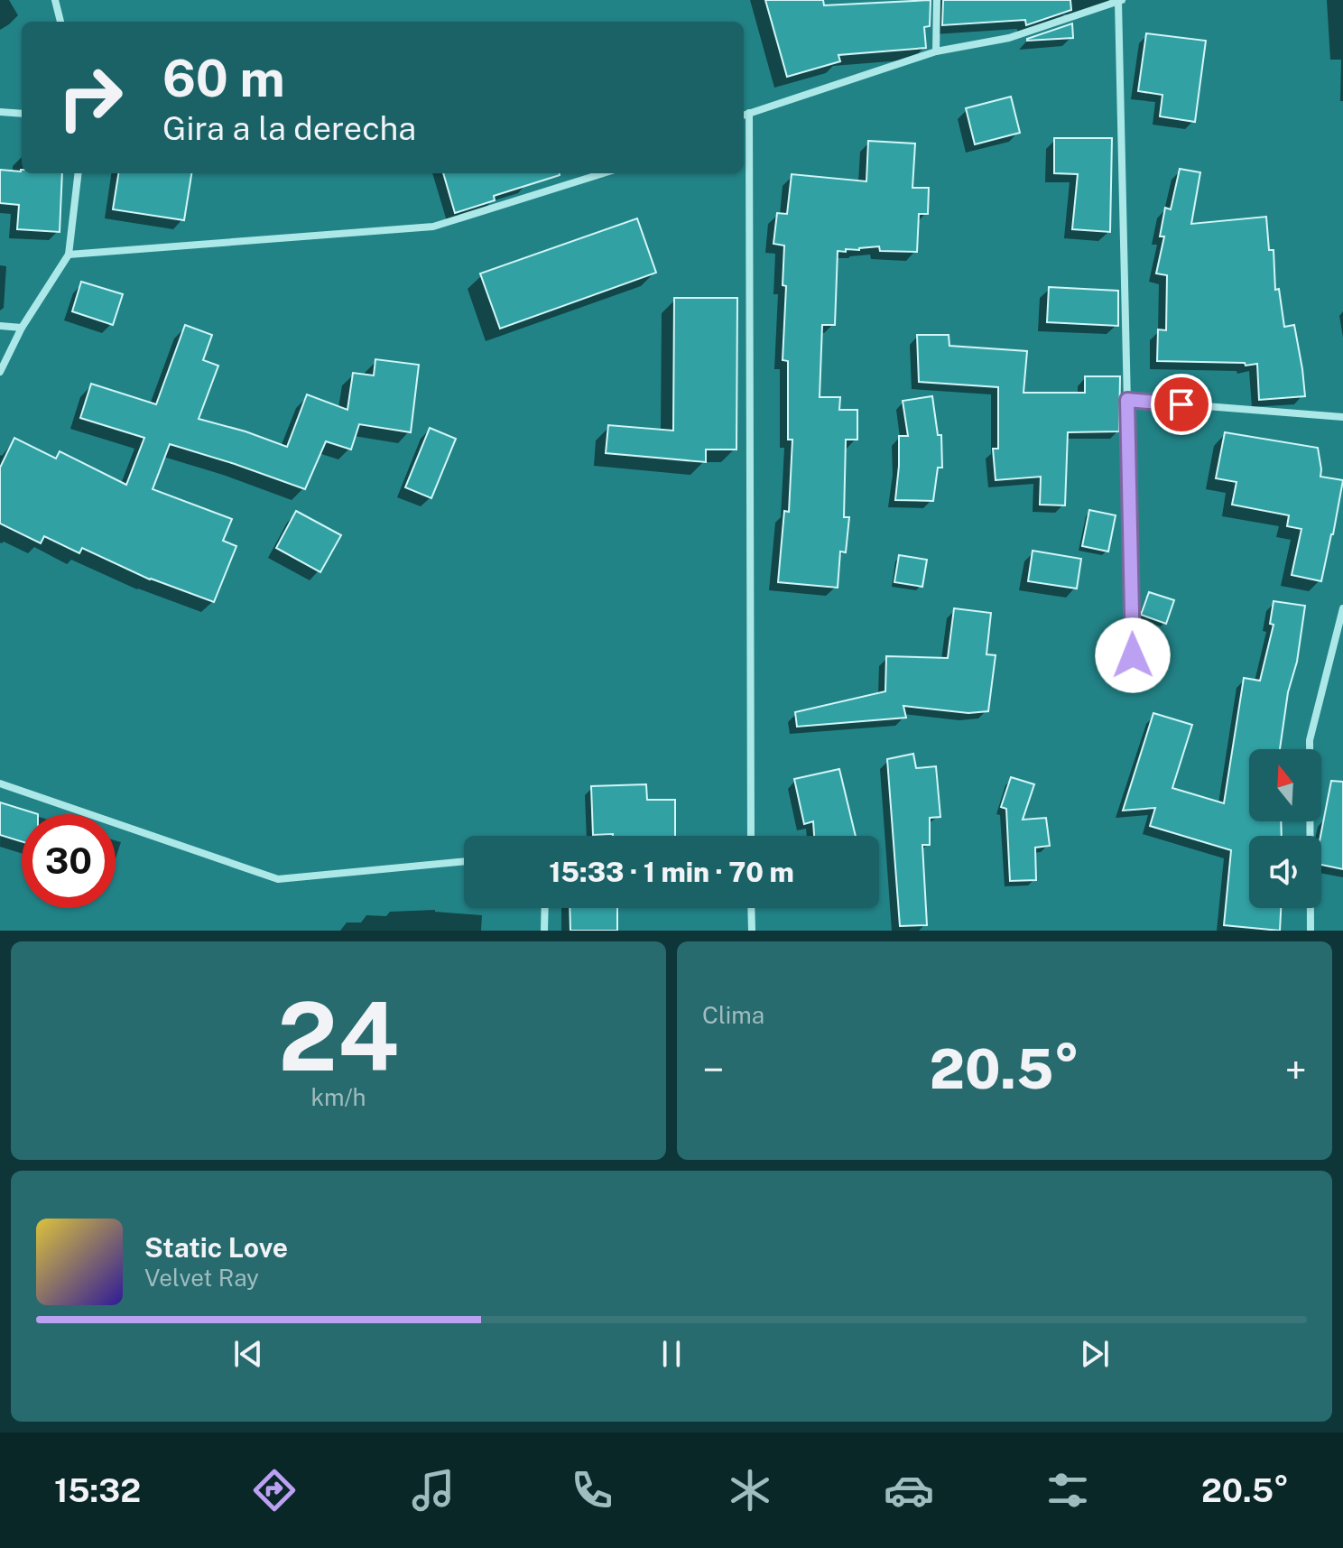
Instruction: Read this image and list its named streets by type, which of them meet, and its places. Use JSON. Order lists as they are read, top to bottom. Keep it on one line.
{"north":"top","page":{"turn":["60 m","Gira a la derecha"],"limit":"30","trip":"15:33 · 1 min · 70 m","tile":[["24","km/h"],"Clima"],"heat":["−","20.5°","+"],"song":["Static Love","Velvet Ray"],"tabs":["15:32","20.5°"]}}
